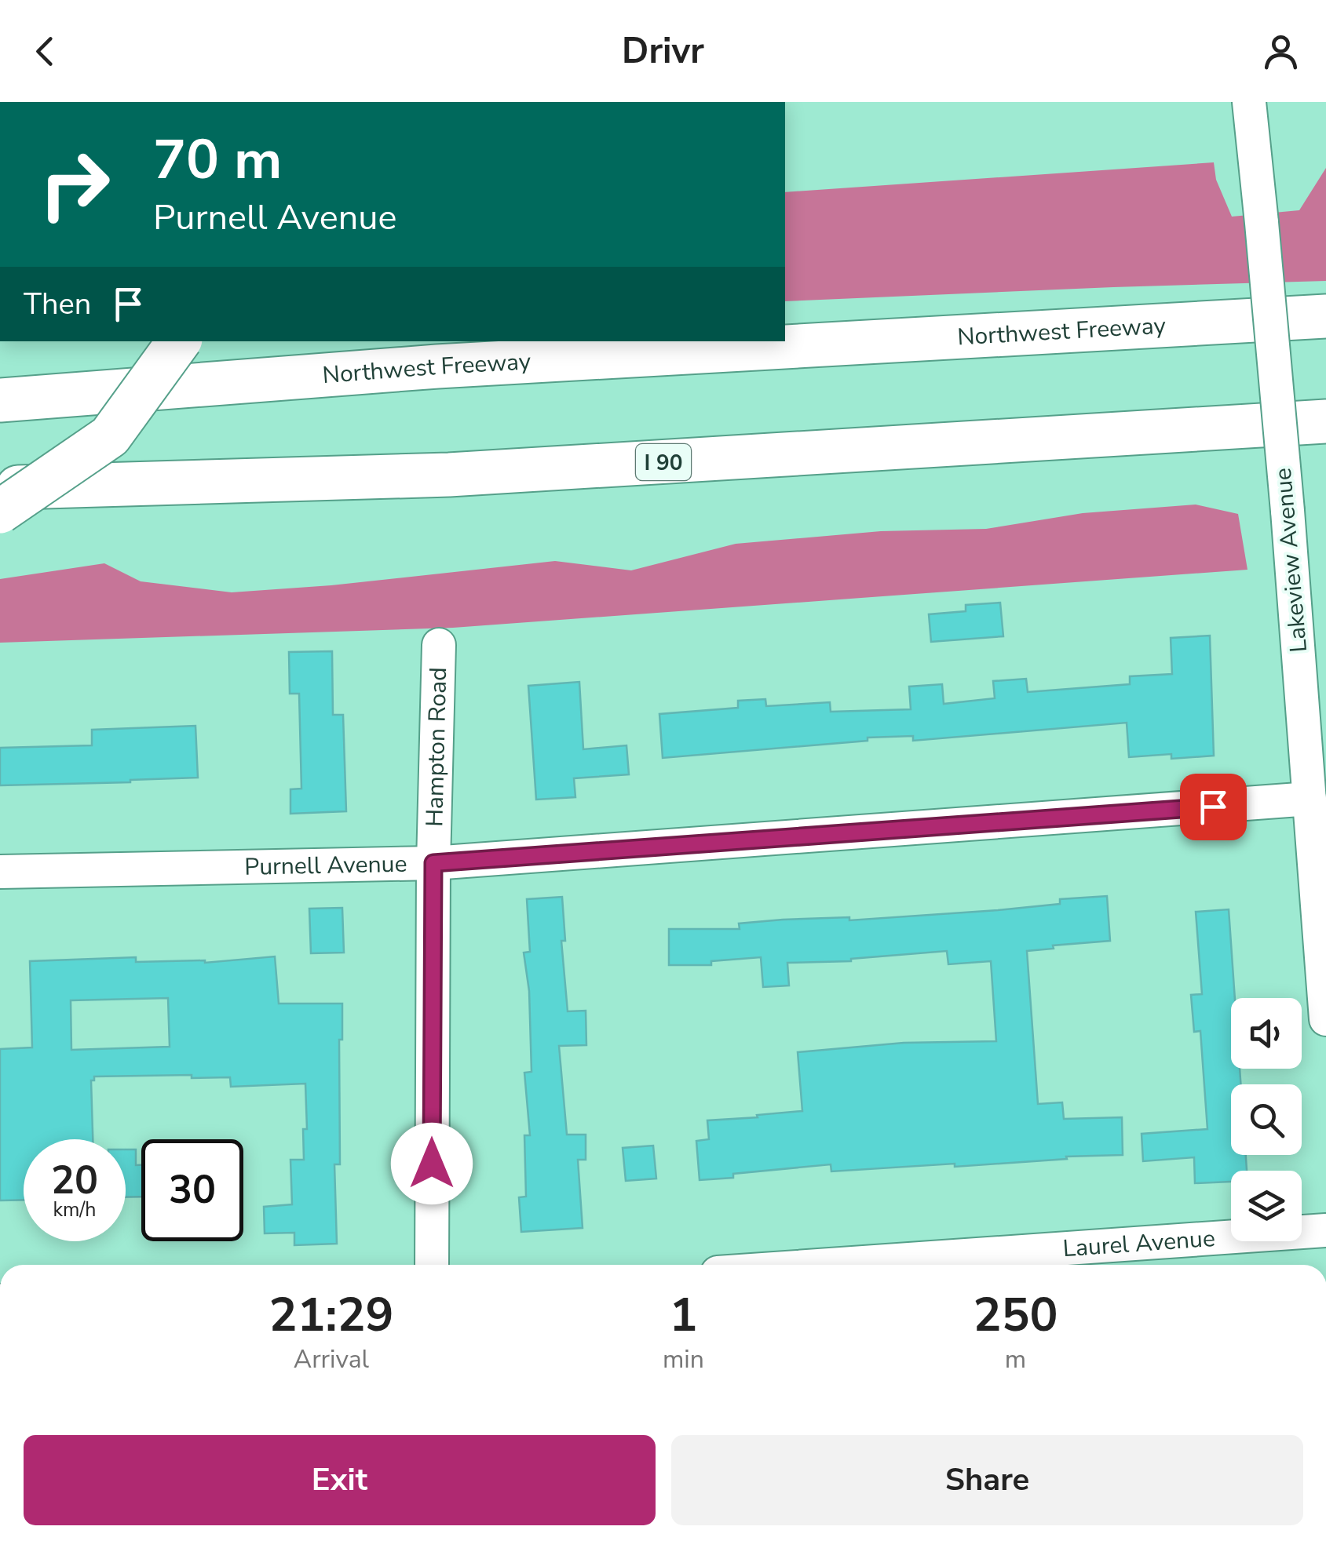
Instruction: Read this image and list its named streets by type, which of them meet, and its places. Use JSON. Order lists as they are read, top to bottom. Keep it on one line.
{"streets":{"highway":["Northwest Freeway","I 90"],"street":["Lakeview Avenue","Hampton Road","Purnell Avenue","Laurel Avenue"]},"crossings":[["Lakeview Avenue","Purnell Avenue"],["Hampton Road","Purnell Avenue"]],"page":{"header":"Drivr","turn":["70 m","Purnell Avenue"],"then":"Then","speed":"20 km/h","limit":"30","eta":["21:29","Arrival","1","min","250","m"],"buttons":["Exit","Share"]}}
